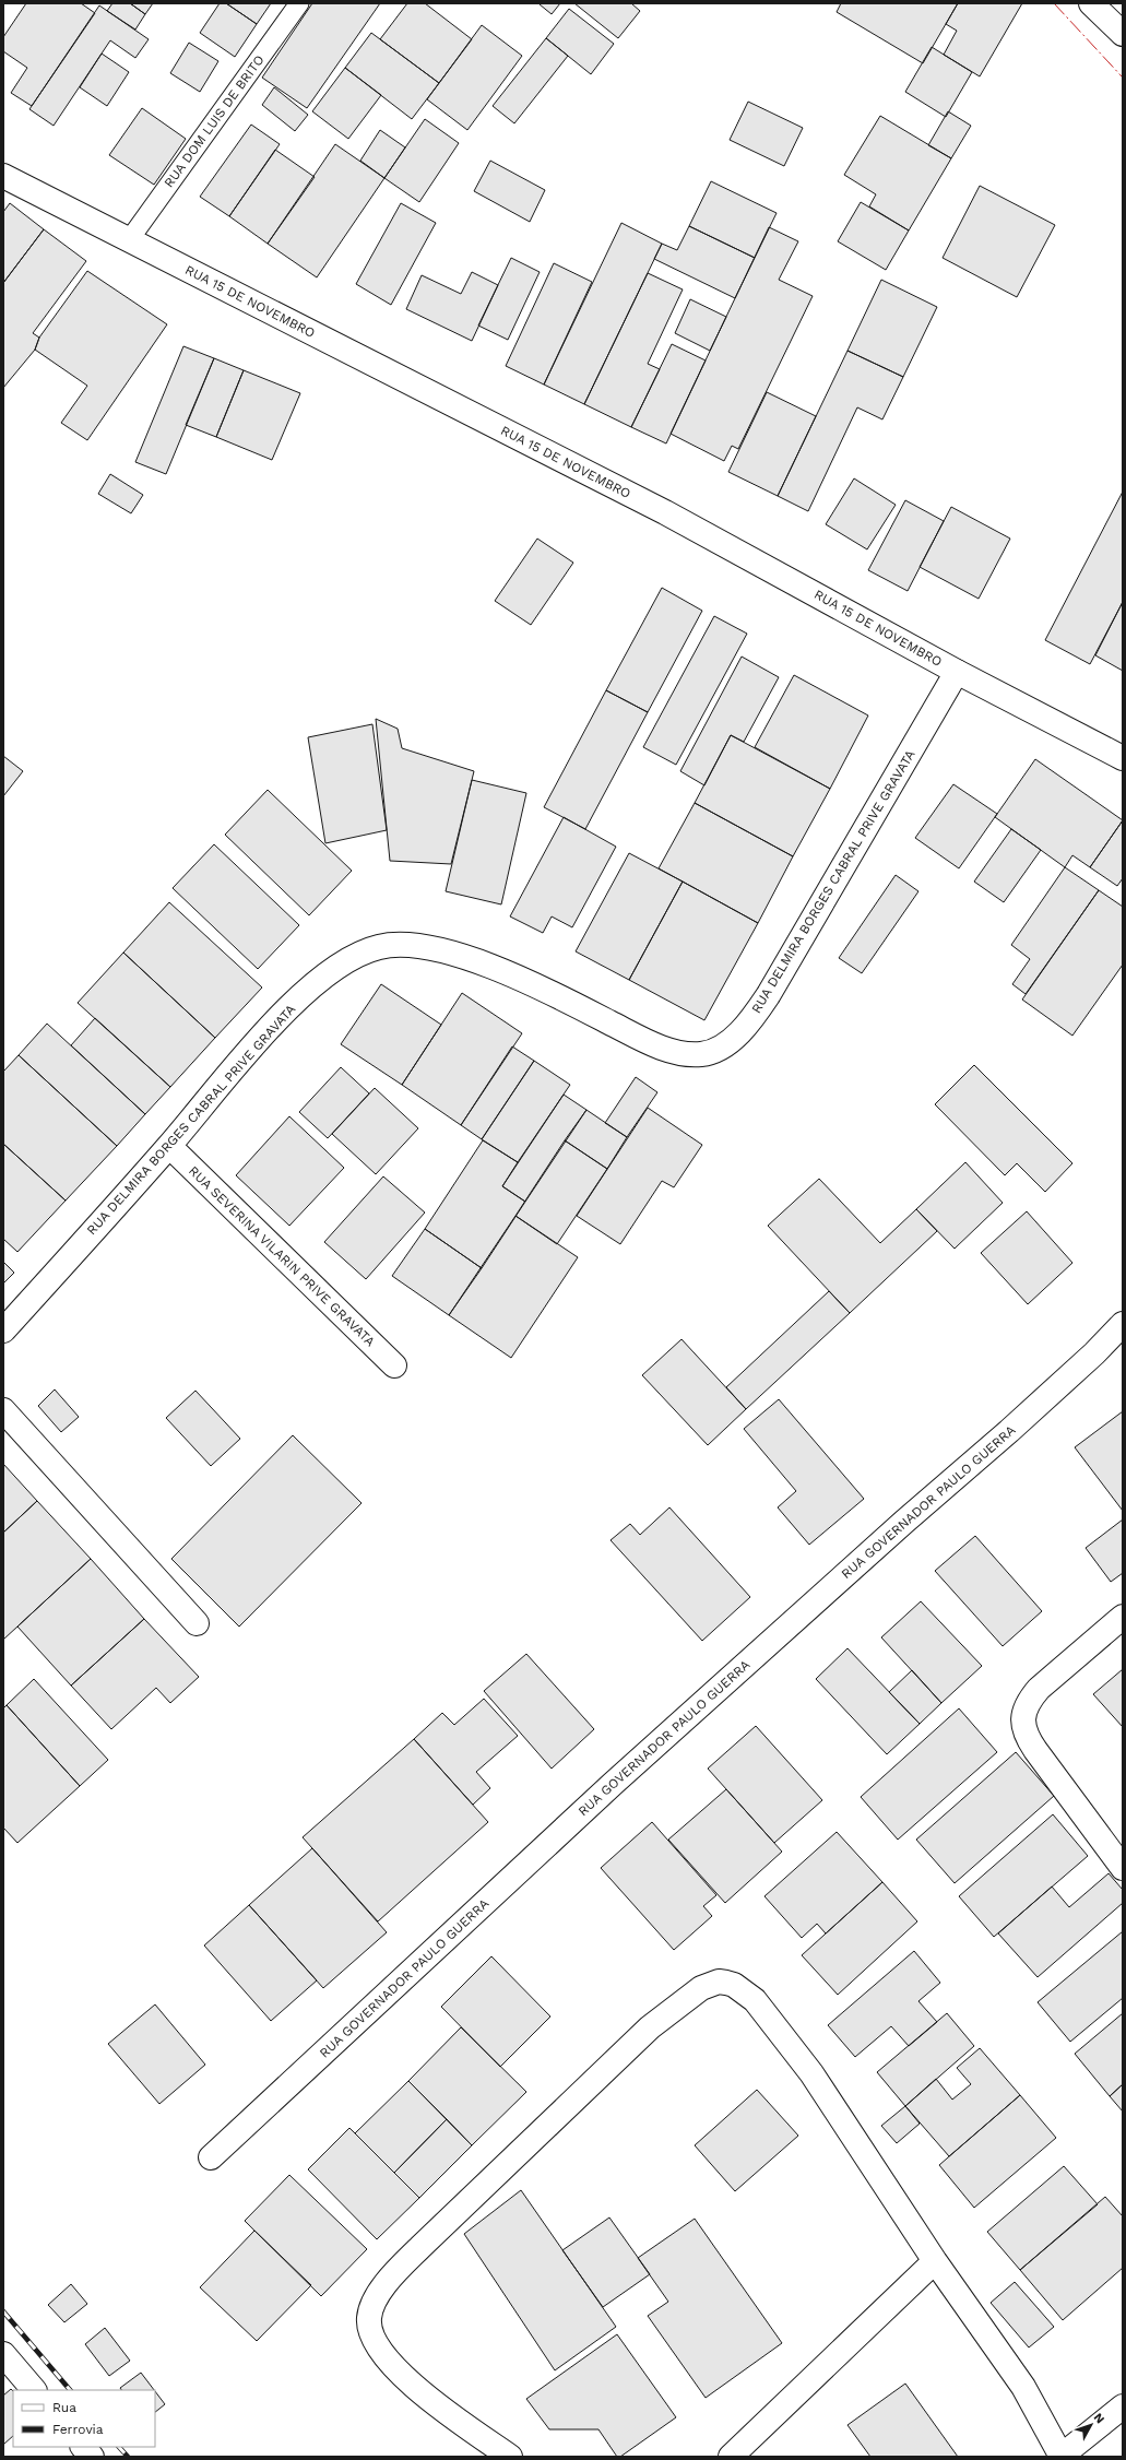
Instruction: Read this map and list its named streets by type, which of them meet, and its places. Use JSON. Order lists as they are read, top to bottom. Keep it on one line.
{"streets":{"street":["RUA 15 DE NOVEMBRO","RUA DELMIRA BORGES CABRAL PRIVE GRAVATA","RUA SEVERINA VILARIN PRIVE GRAVATA","RUA GOVERNADOR PAULO GUERRA"],"lane":["RUA DOM LUIS DE BRITO"]},"crossings":[["RUA DOM LUIS DE BRITO","RUA 15 DE NOVEMBRO"],["RUA 15 DE NOVEMBRO","RUA DELMIRA BORGES CABRAL PRIVE GRAVATA"],["RUA DELMIRA BORGES CABRAL PRIVE GRAVATA","RUA SEVERINA VILARIN PRIVE GRAVATA"]],"legend":["Rua","Ferrovia"],"north":"top right"}
